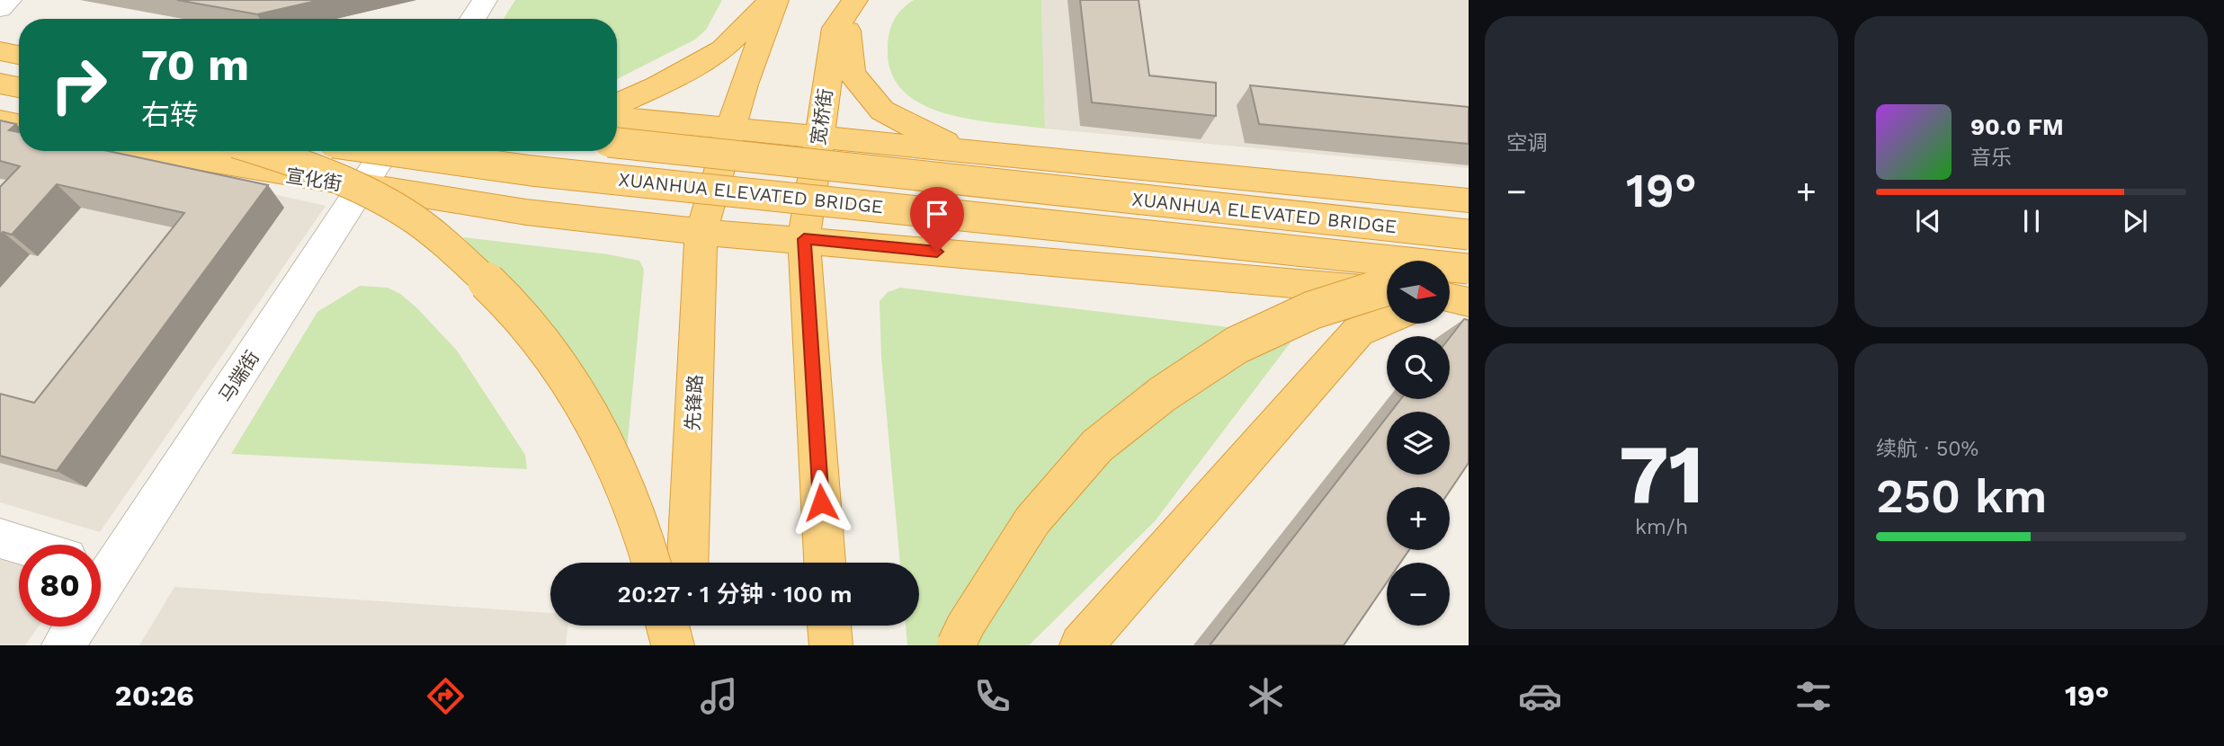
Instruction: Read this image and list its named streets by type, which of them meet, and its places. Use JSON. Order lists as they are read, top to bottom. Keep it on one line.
{"streets":{"highway":["宽桥街","宣化街","XUANHUA ELEVATED BRIDGE","先锋路"],"street":["马端街"]},"crossings":[["宽桥街","宣化街"],["宣化街","马端街"],["宣化街","先锋路"]],"north":"right","page":{"tile":["空调",["71","km/h"],["续航 · 50%","250 km"]],"turn":["70 m","右转"],"song":["90.0 FM","音乐"],"heat":["−","19°","+"],"map_buttons":["+","−"],"limit":"80","trip":"20:27 · 1 分钟 · 100 m","tabs":["20:26","19°"]}}
